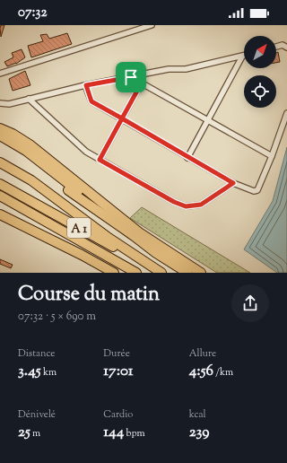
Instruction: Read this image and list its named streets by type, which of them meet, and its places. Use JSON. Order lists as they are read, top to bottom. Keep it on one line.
{"streets":{"highway":["A 1"]},"north":"top right","page":{"status":"07:32","heading":["Course du matin","07:32 · 5 × 690 m"],"stats":[["Distance","3.45 km"],["Durée","17:01"],["Allure","4:56 /km"],["Dénivelé","25 m"],["Cardio","144 bpm"],["kcal","239"]]}}
